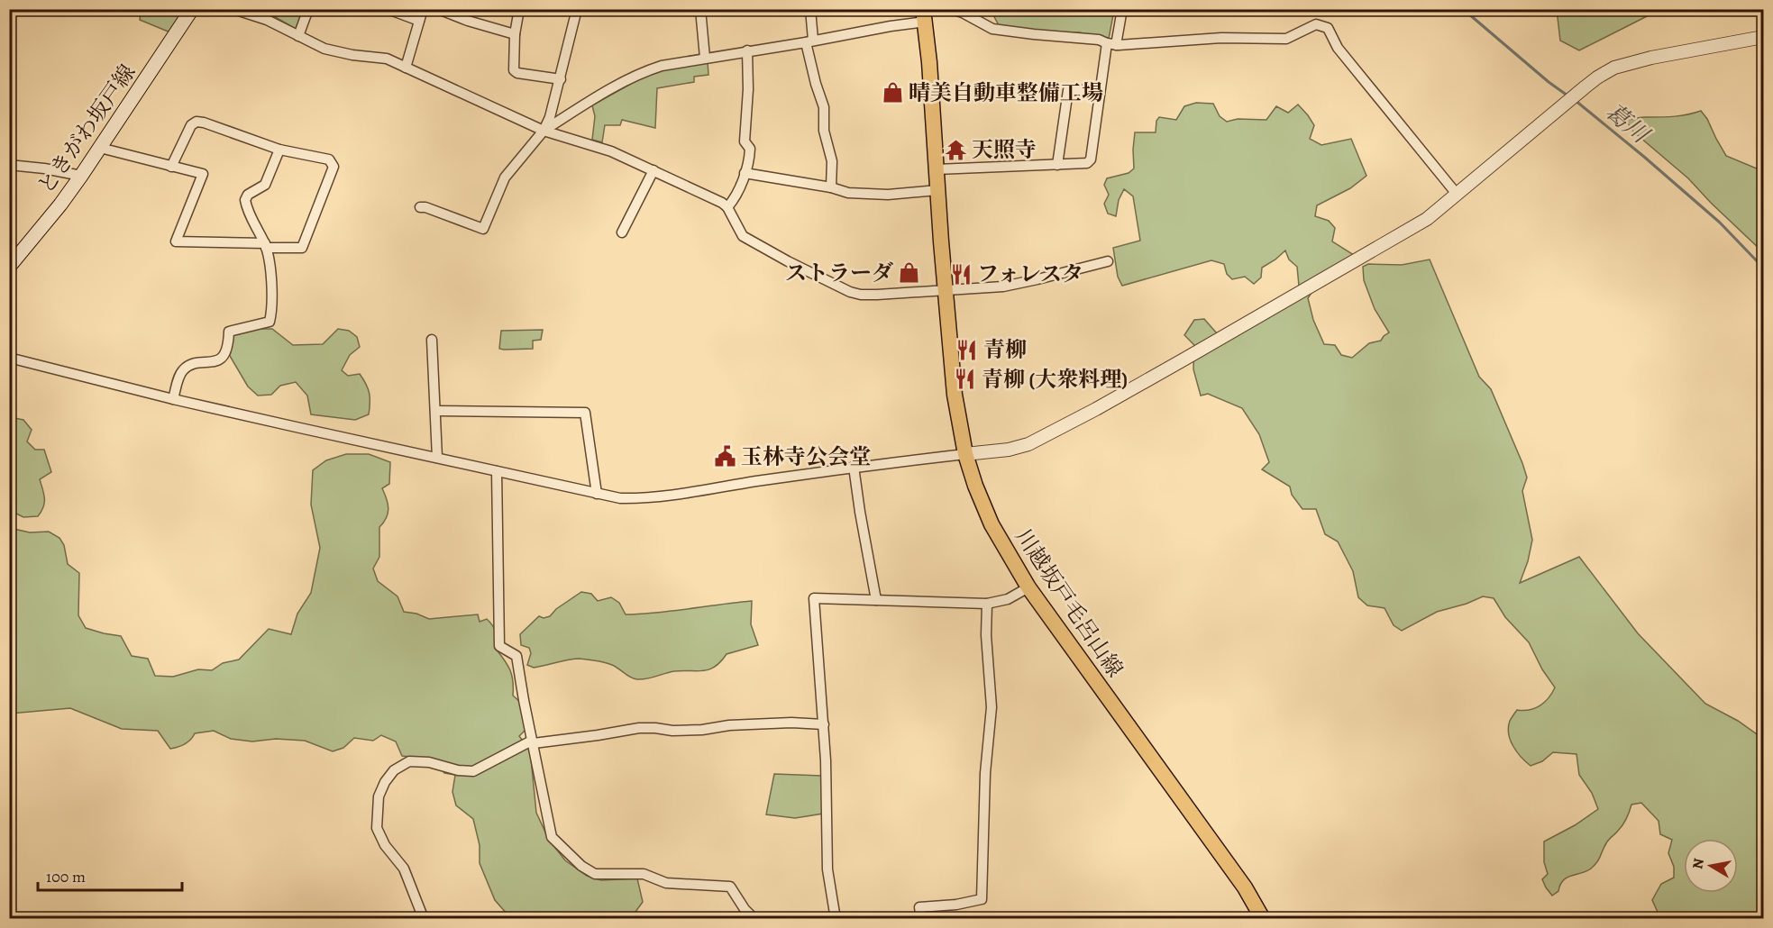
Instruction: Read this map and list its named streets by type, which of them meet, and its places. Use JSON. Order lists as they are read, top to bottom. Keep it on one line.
{"streets":{"main road":["ときがわ坂戸線","川越坂戸毛呂山線"]},"water":["葛川"],"places":{"shop":["晴美自動車整備工場","ストラーダ"],"temple":["天照寺"],"restaurant":["フォレスタ","青柳","青柳 (大衆料理)"],"public building":["玉林寺公会堂"]},"scale_bar":"100 m","north":"left"}
